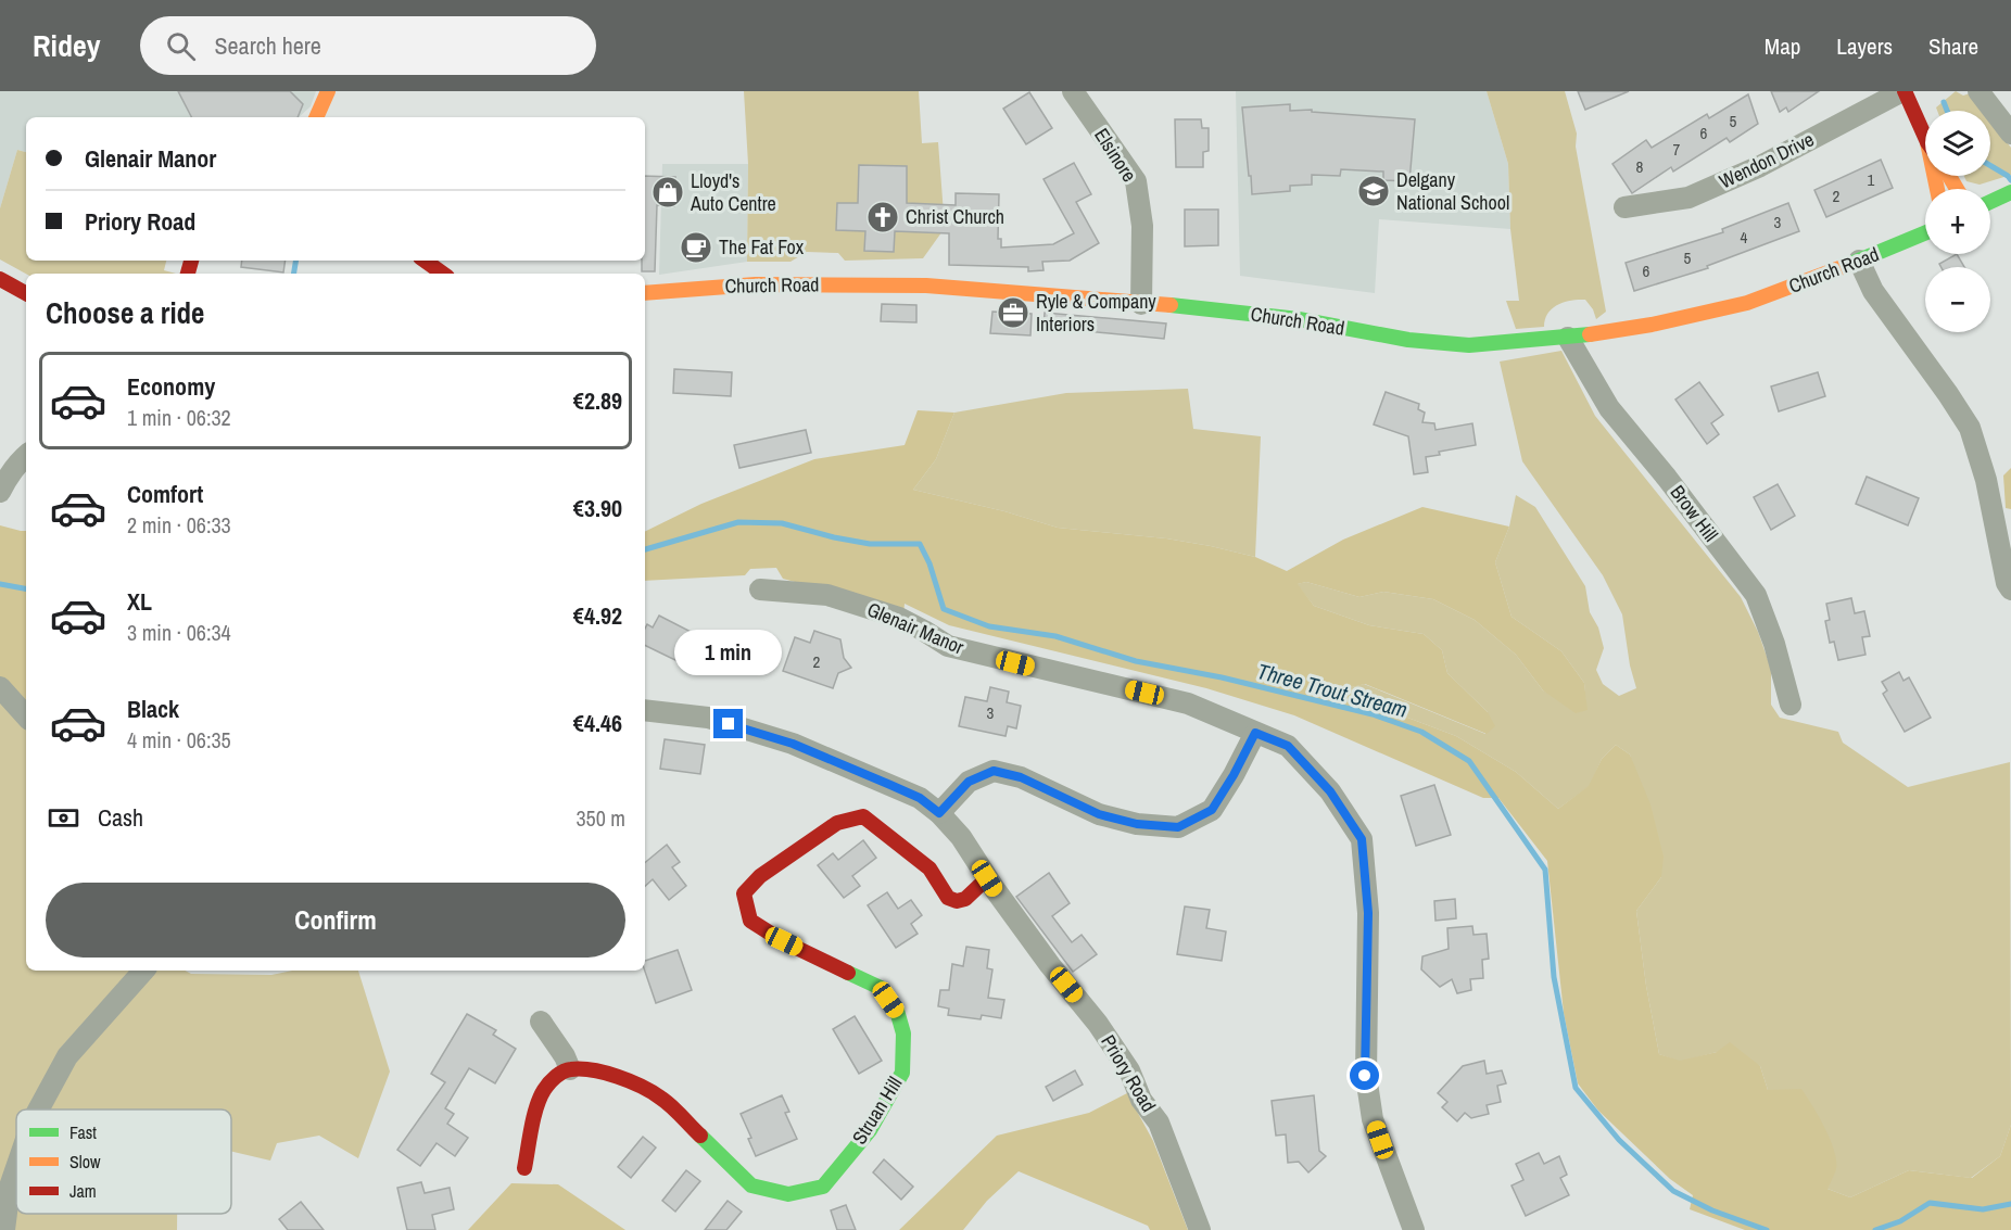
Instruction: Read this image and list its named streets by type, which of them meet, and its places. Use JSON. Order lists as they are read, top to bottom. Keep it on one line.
{"streets":{"main road":["Church Road","Struan Hill"],"street":["Elsinore","Wendon Drive","Brow Hill","Glenair Manor","Priory Road"]},"crossings":[["Elsinore","Church Road"],["Church Road","Brow Hill"],["Priory Road","Struan Hill"]],"water":["Three Trout Stream"],"places":{"school or university":["Delgany National School"],"shop":["Lloyd's Auto Centre"],"church":["Christ Church"],"cafe":["The Fat Fox"],"office":["Ryle & Company Interiors"]},"house_numbers":["5","6","7","8","1","2","3","4","5","6","2","3"],"legend":["Fast","Slow","Jam"],"page":{"header":"Ridey","search":"Search here","nav":["Map","Layers","Share"],"map_buttons":["+","−"],"banner":["Glenair Manor","Priory Road"],"heading":"Choose a ride","list":[{"name":"Economy","note":"1 min · 06:32","value":"€2.89"},{"name":"Comfort","note":"2 min · 06:33","value":"€3.90"},{"name":"XL","note":"3 min · 06:34","value":"€4.92"},{"name":"Black","note":"4 min · 06:35","value":"€4.46"}],"bubble":"1 min","pay":["Cash","350 m"],"buttons":"Confirm"}}
